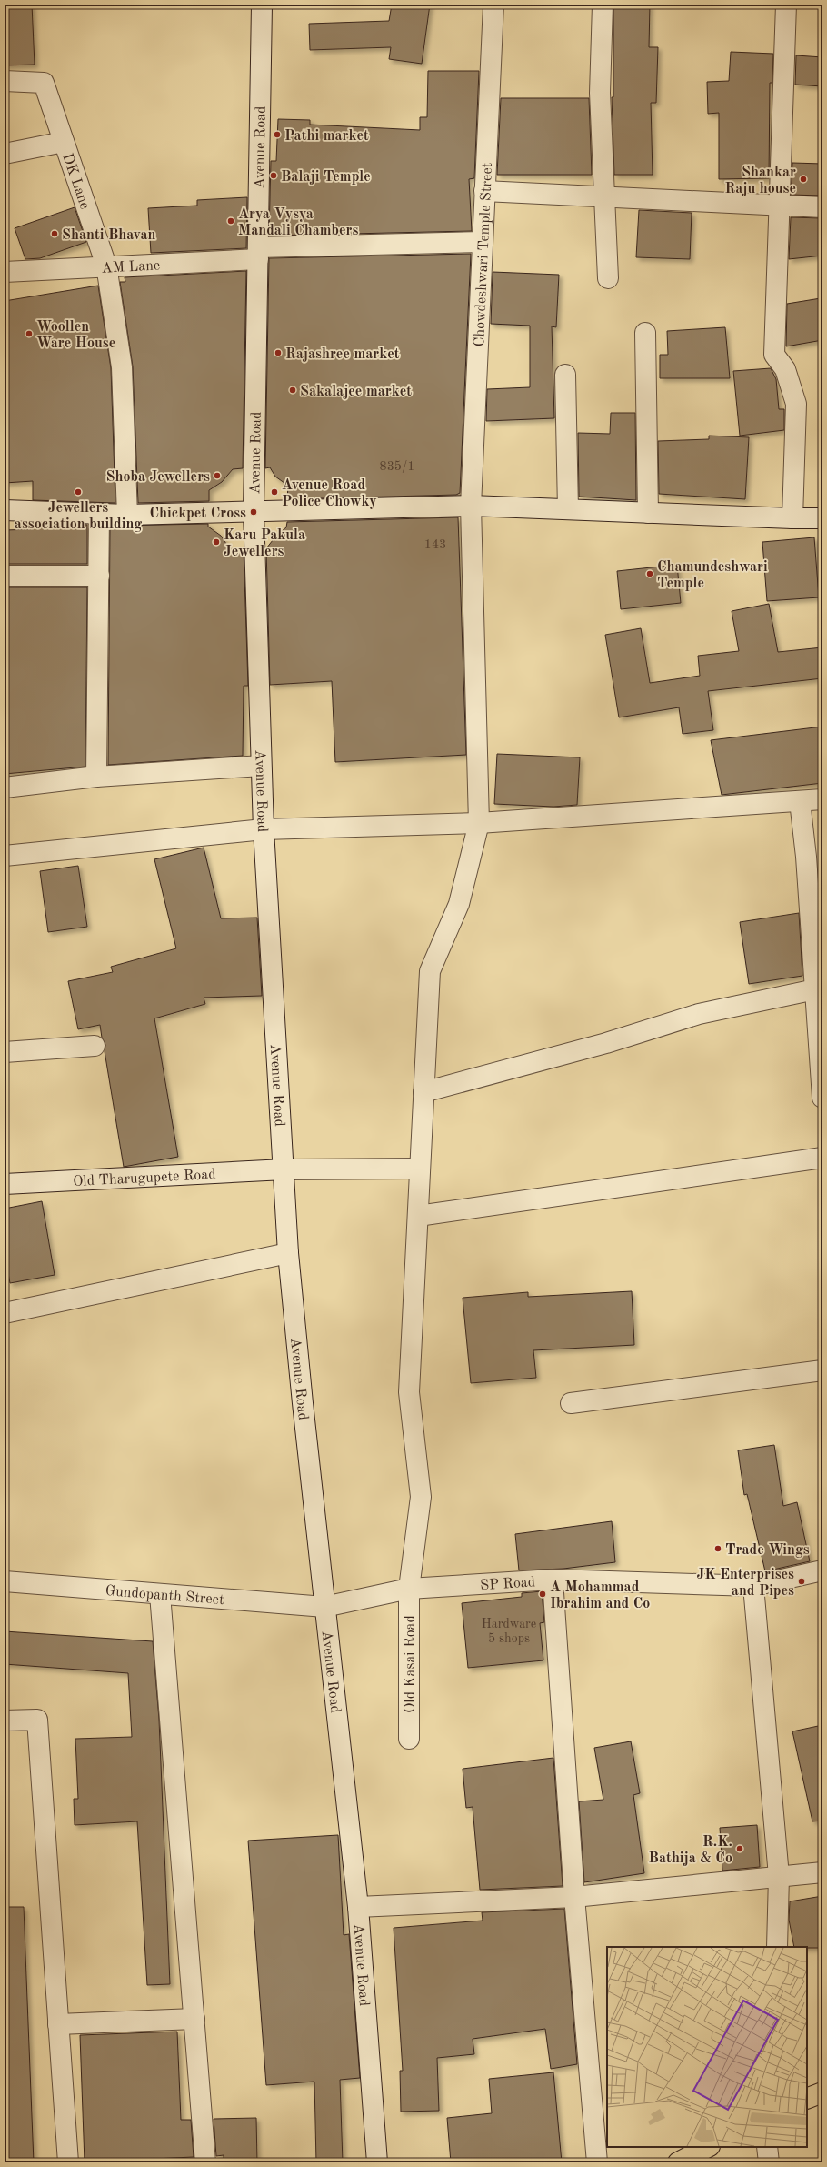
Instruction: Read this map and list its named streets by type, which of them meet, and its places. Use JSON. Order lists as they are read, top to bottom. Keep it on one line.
{"streets":{"street":["Avenue Road","DK Lane","Chowdeshwari Temple Street","AM Lane","Old Tharugupete Road","SP Road","Gundopanth Street","Old Kasai Road"]},"crossings":[["Avenue Road","AM Lane"],["Avenue Road","Old Tharugupete Road"],["Avenue Road","SP Road"],["Avenue Road","Gundopanth Street"],["DK Lane","AM Lane"],["Chowdeshwari Temple Street","AM Lane"],["Chowdeshwari Temple Street","Old Kasai Road"],["Old Tharugupete Road","Old Kasai Road"],["SP Road","Gundopanth Street"],["SP Road","Old Kasai Road"]],"places":["Pathi market","Balaji Temple","Shankar Raju house","Arya Vysya Mandali Chambers","Shanti Bhavan","Woollen Ware House","Rajashree market","Sakalajee market","Shoba Jewellers","Jewellers association building","Avenue Road Police Chowky","Chickpet Cross","Karu Pakula Jewellers","Chamundeshwari Temple","Trade Wings","JK Enterprises and Pipes","A Mohammad Ibrahim and Co","R.K. Bathija & Co"],"house_numbers":["835/1","143","Hardware 5 shops"]}
